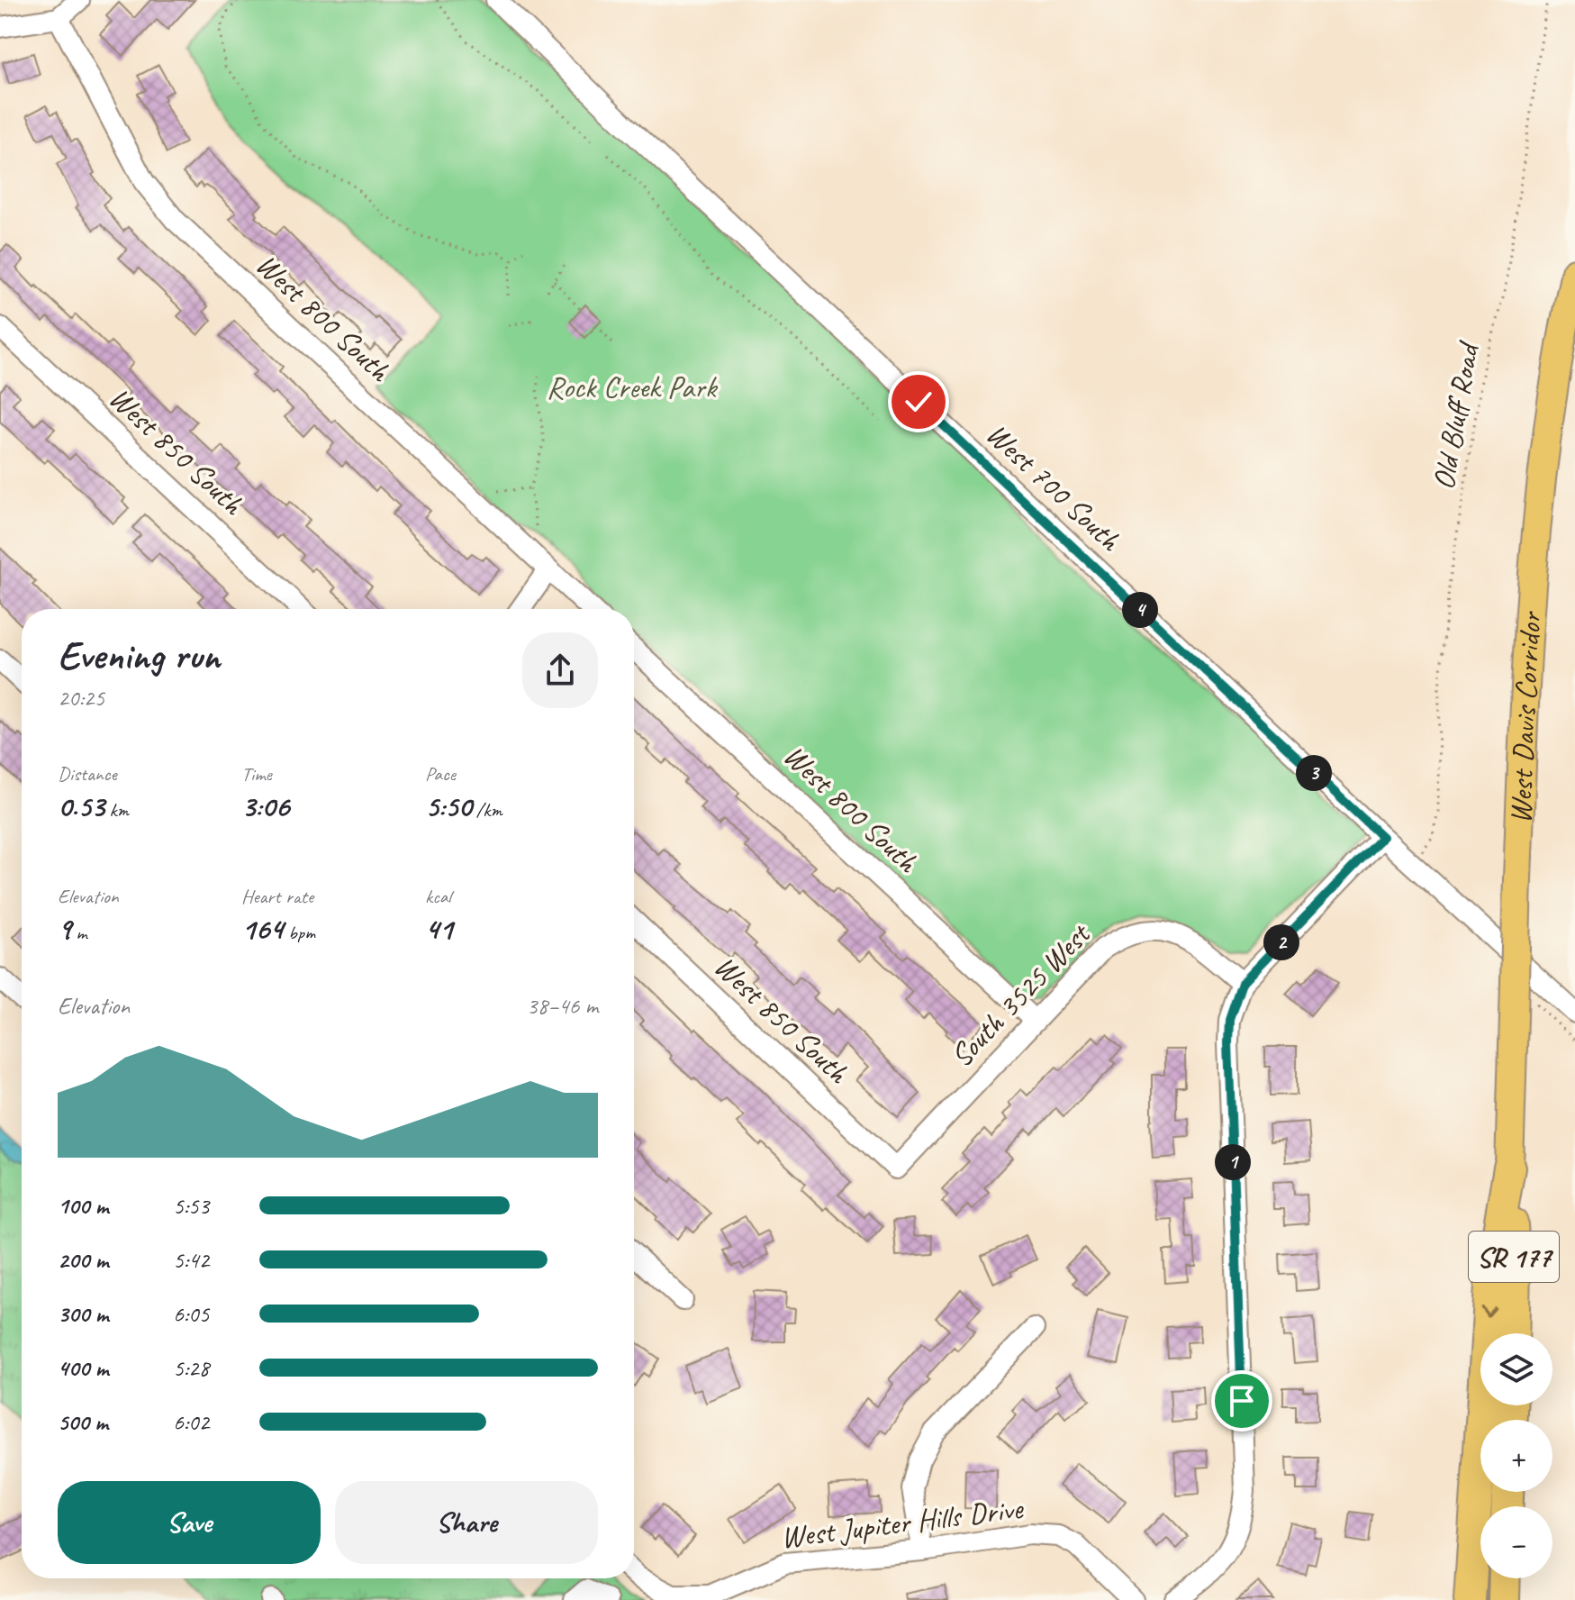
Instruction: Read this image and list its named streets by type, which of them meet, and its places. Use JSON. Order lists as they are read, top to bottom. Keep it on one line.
{"streets":{"highway":["West Davis Corridor","SR 177"],"street":["West 800 South","West 850 South","West 700 South","South 3525 West","West Jupiter Hills Drive"],"path":["Old Bluff Road"]},"crossings":[["West 800 South","South 3525 West"],["West 850 South","South 3525 West"]],"parks":["Rock Creek Park"],"page":{"pins":["4","3","2","1"],"heading":["Evening run","20:25"],"stats":[["Distance","0.53 km"],["Time","3:06"],["Pace","5:50 /km"],["Elevation","9 m"],["Heart rate","164 bpm"],["kcal","41"]],"chart":["Elevation","38–46 m"],"list":[{"name":"100 m","note":"5:53"},{"name":"200 m","note":"5:42"},{"name":"300 m","note":"6:05"},{"name":"400 m","note":"5:28"},{"name":"500 m","note":"6:02"}],"map_buttons":["+","−"],"buttons":["Save","Share"]}}
